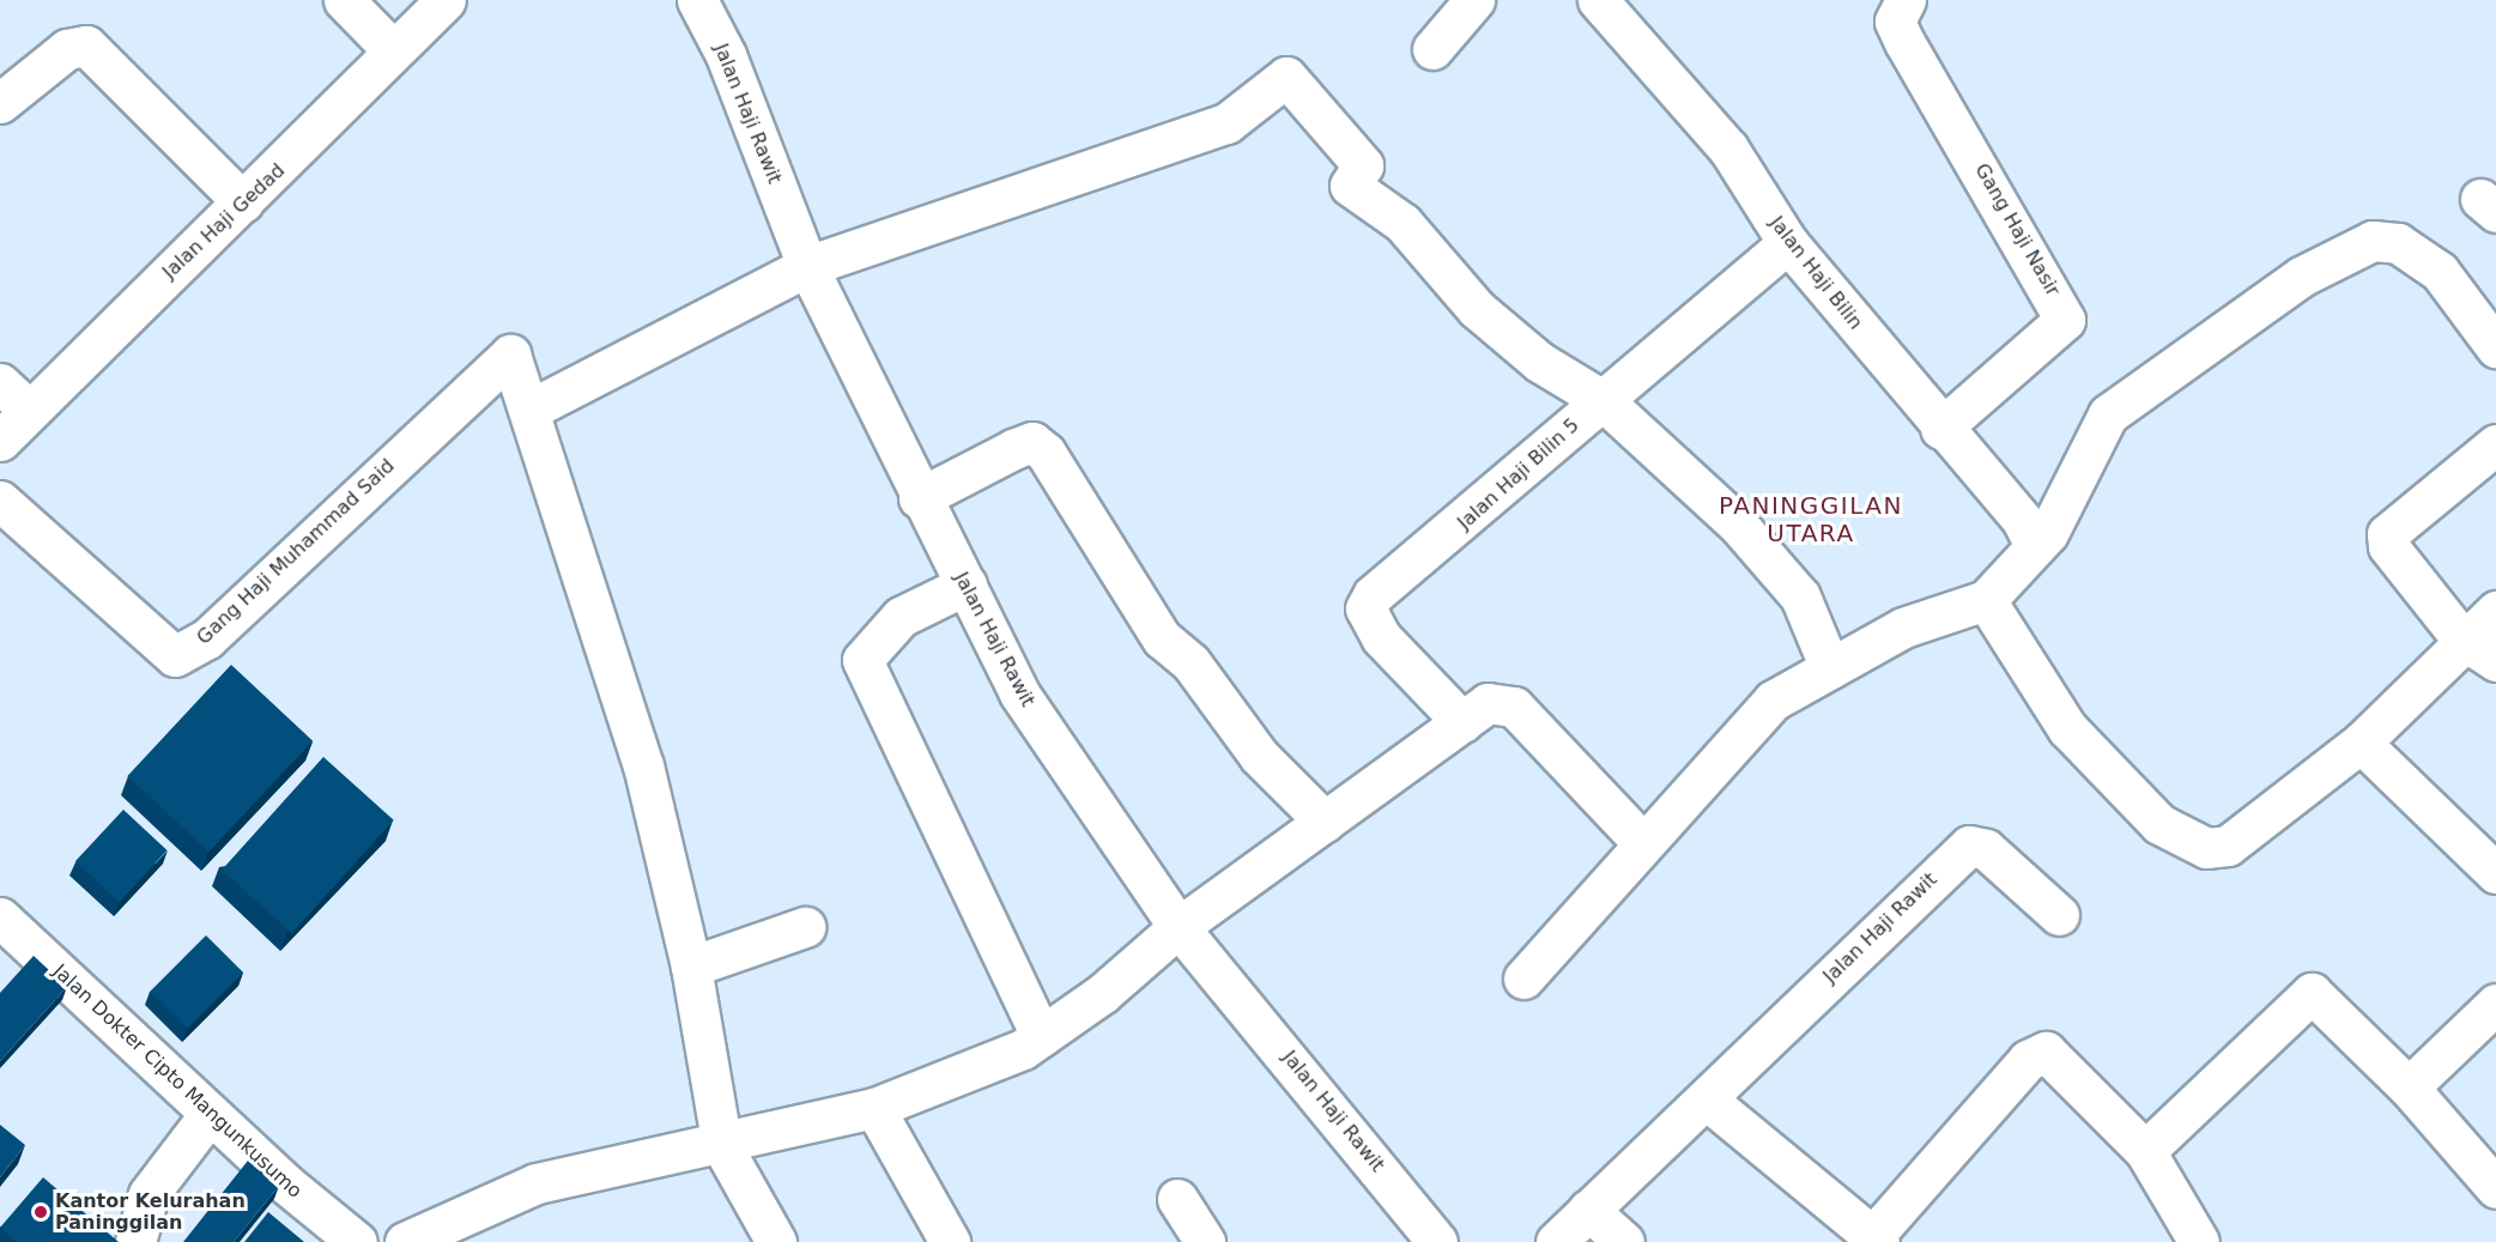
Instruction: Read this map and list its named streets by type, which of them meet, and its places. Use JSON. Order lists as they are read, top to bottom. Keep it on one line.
{"streets":{"street":["Jalan Haji Rawit","Jalan Haji Gedad","Gang Haji Nasir","Jalan Haji Bilin","Jalan Haji Bilin 5","Gang Haji Muhammad Said","Jalan Dokter Cipto Mangunkusumo"]},"crossings":[["Gang Haji Nasir","Jalan Haji Bilin"],["Jalan Haji Bilin","Jalan Haji Bilin 5"]],"districts":["PANINGGILAN UTARA"],"places":["Kantor Kelurahan Paninggilan"]}
